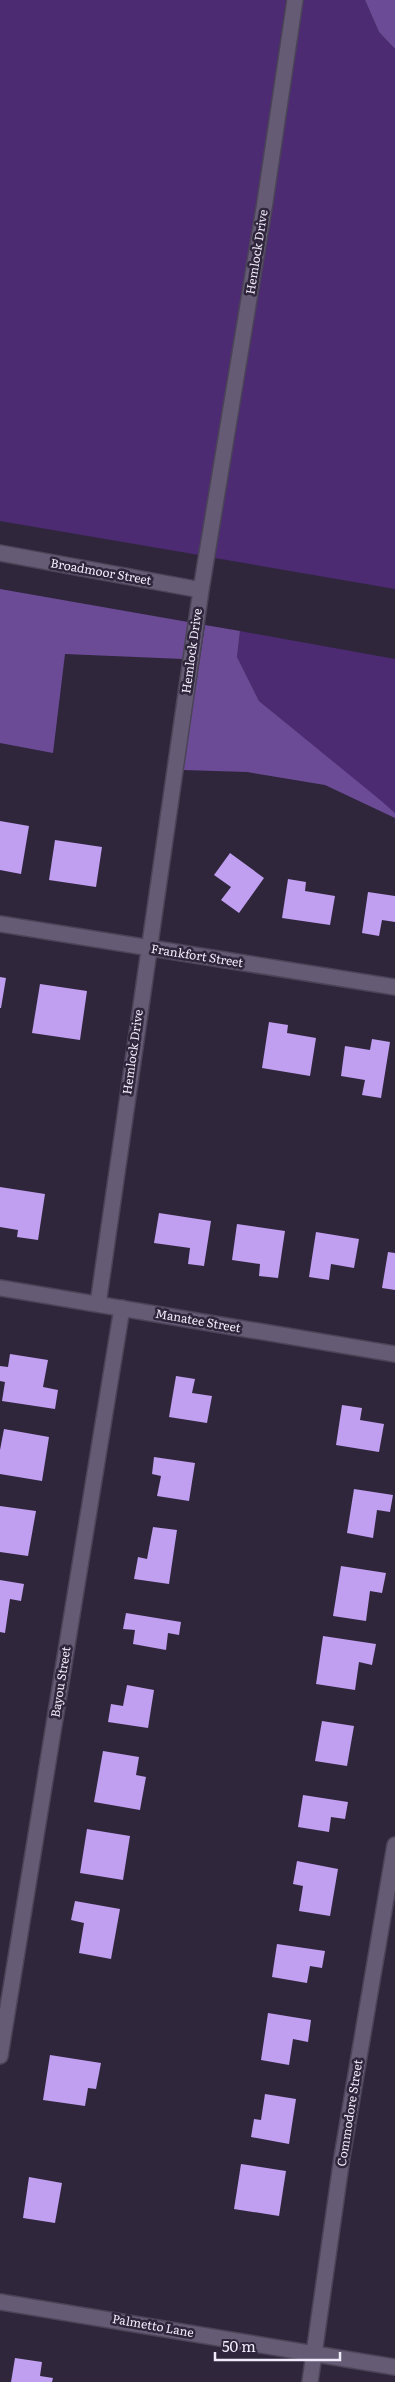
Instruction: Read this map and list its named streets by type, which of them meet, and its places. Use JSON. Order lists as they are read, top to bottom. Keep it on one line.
{"streets":{"street":["Hemlock Drive","Broadmoor Street","Frankfort Street","Manatee Street","Bayou Street","Commodore Street","Palmetto Lane"]},"crossings":[["Hemlock Drive","Broadmoor Street"],["Hemlock Drive","Frankfort Street"],["Hemlock Drive","Manatee Street"],["Manatee Street","Bayou Street"],["Commodore Street","Palmetto Lane"]],"scale_bar":"50 m"}
